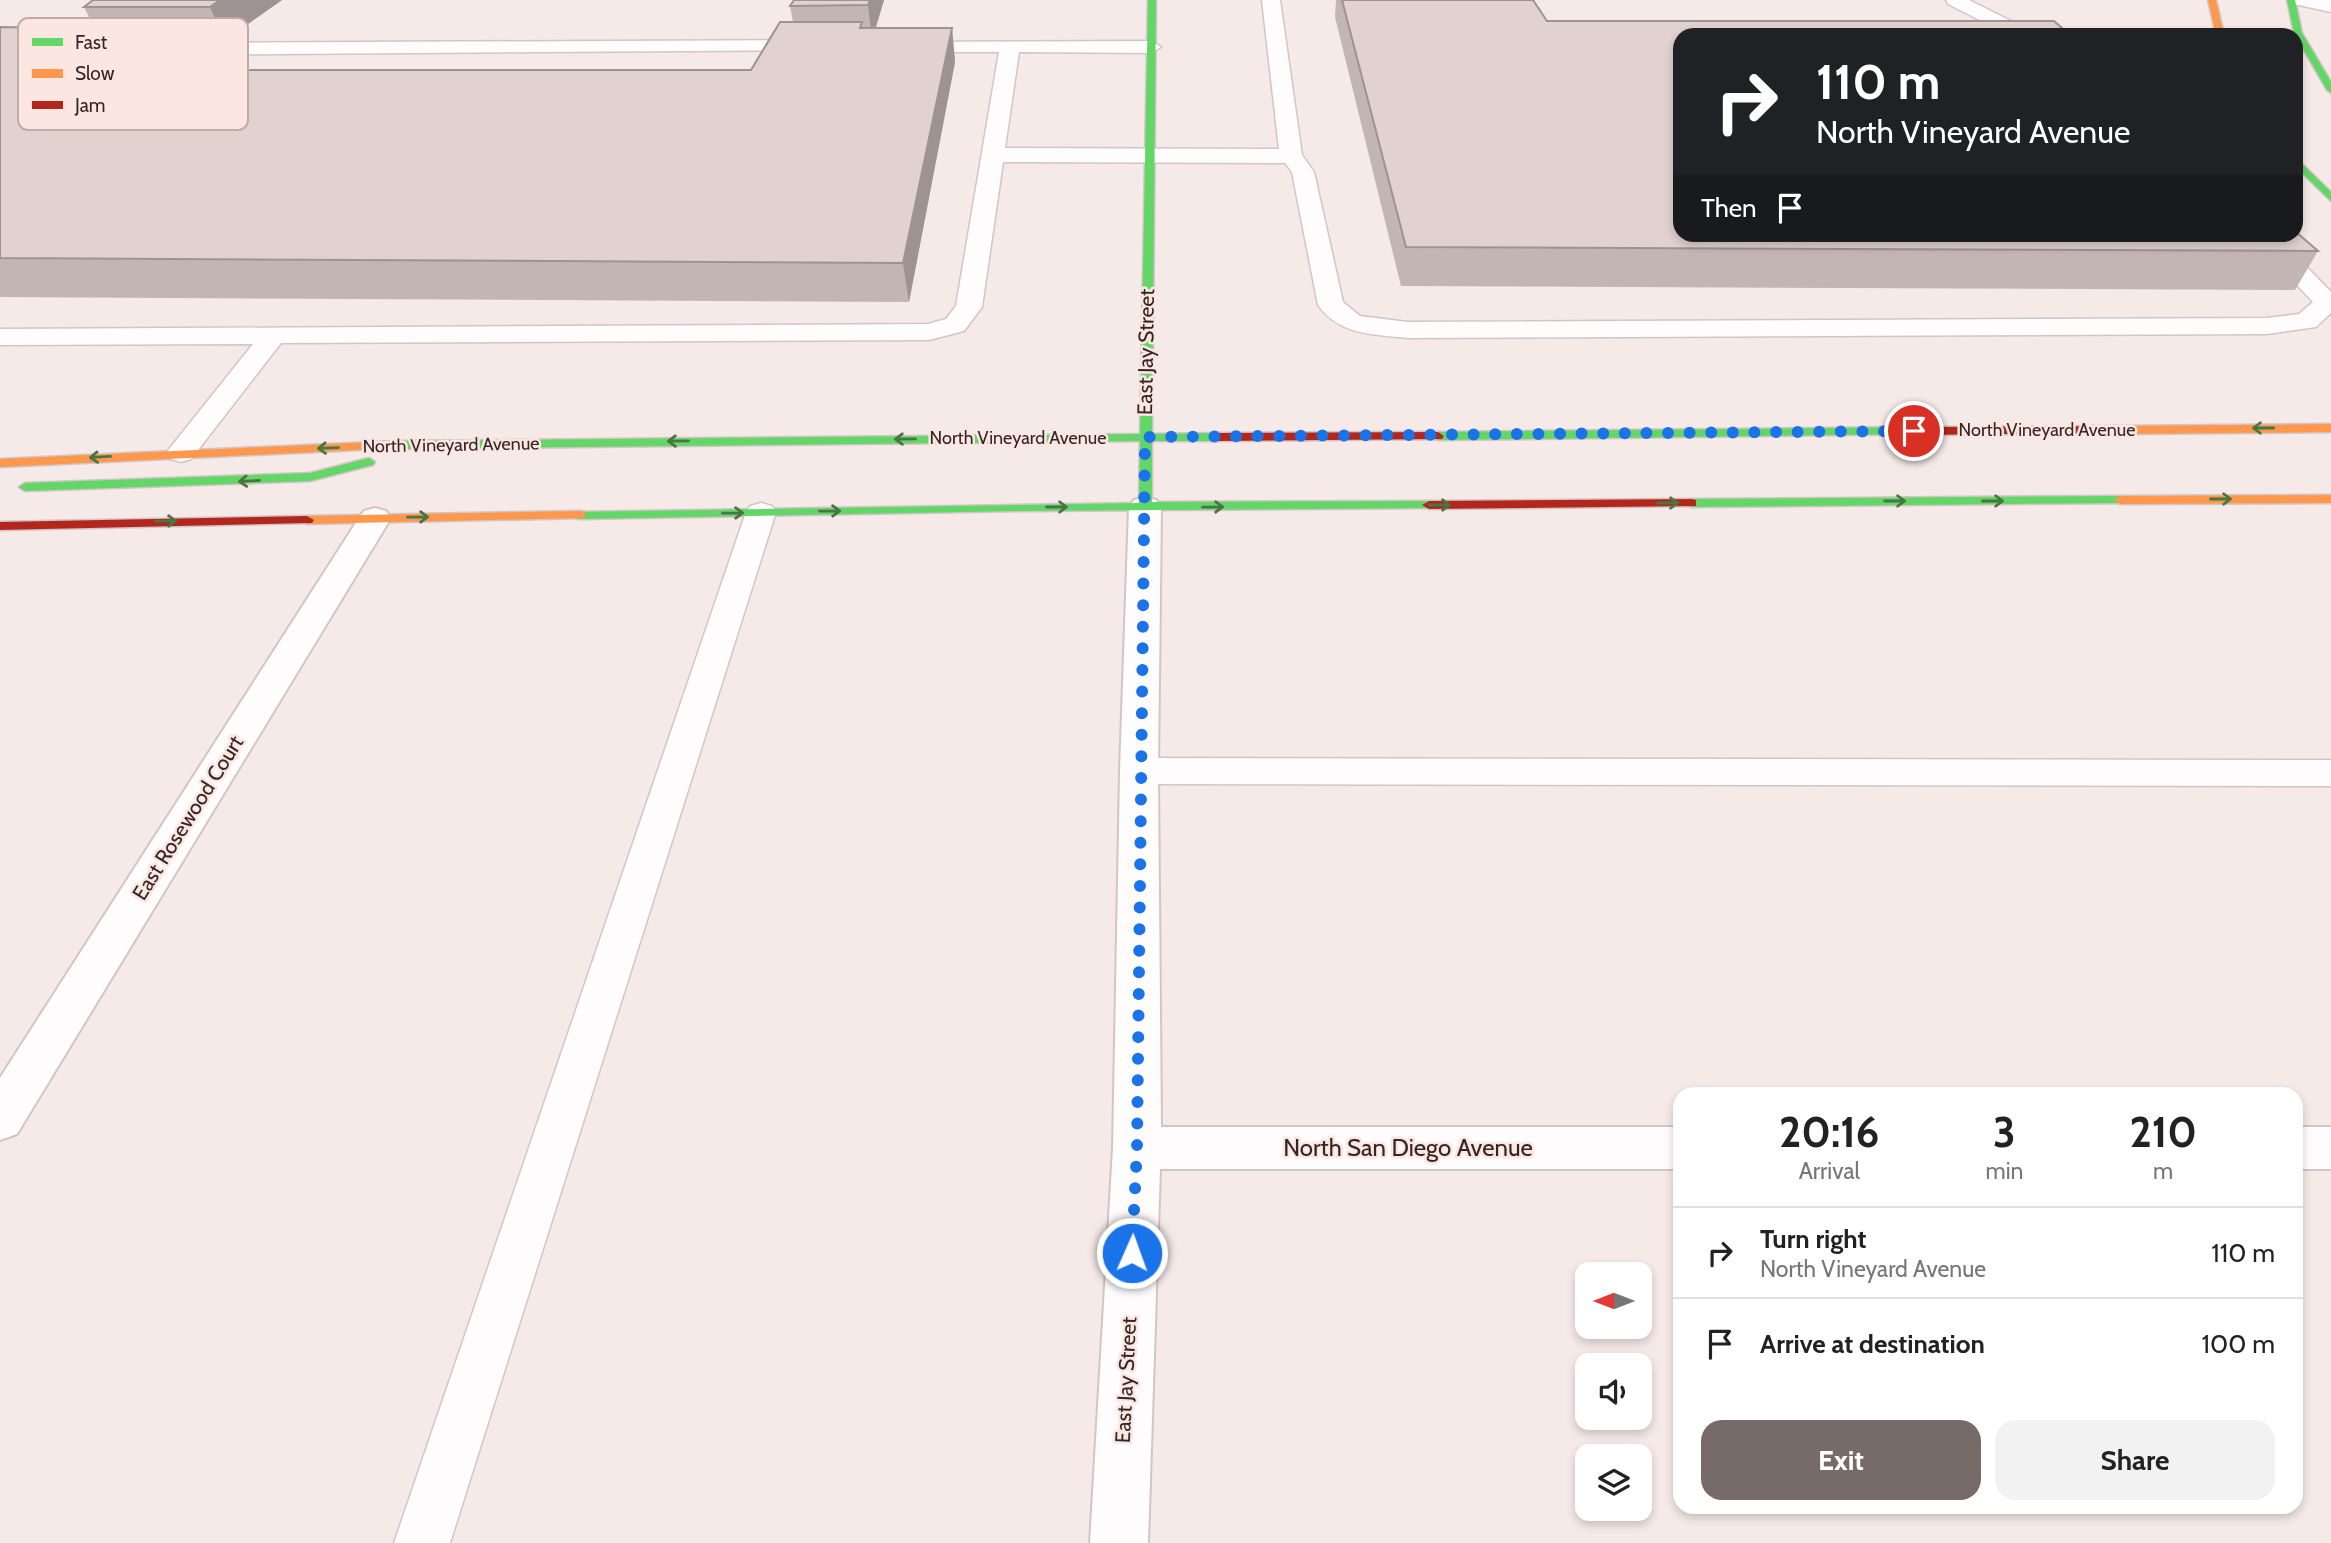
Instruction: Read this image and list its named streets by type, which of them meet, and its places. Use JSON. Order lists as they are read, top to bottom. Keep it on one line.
{"streets":{"main road":["East Jay Street","North Vineyard Avenue"],"street":["East Rosewood Court","North San Diego Avenue"]},"crossings":[["East Jay Street","North Vineyard Avenue"],["East Jay Street","North San Diego Avenue"]],"legend":["Fast","Slow","Jam"],"north":"left","page":{"turn":["110 m","North Vineyard Avenue"],"then":"Then","eta":["20:16","Arrival","3","min","210","m"],"list":[{"name":"Turn right","note":"North Vineyard Avenue","value":"110 m"},{"name":"Arrive at destination","value":"100 m"}],"buttons":["Exit","Share"]}}
